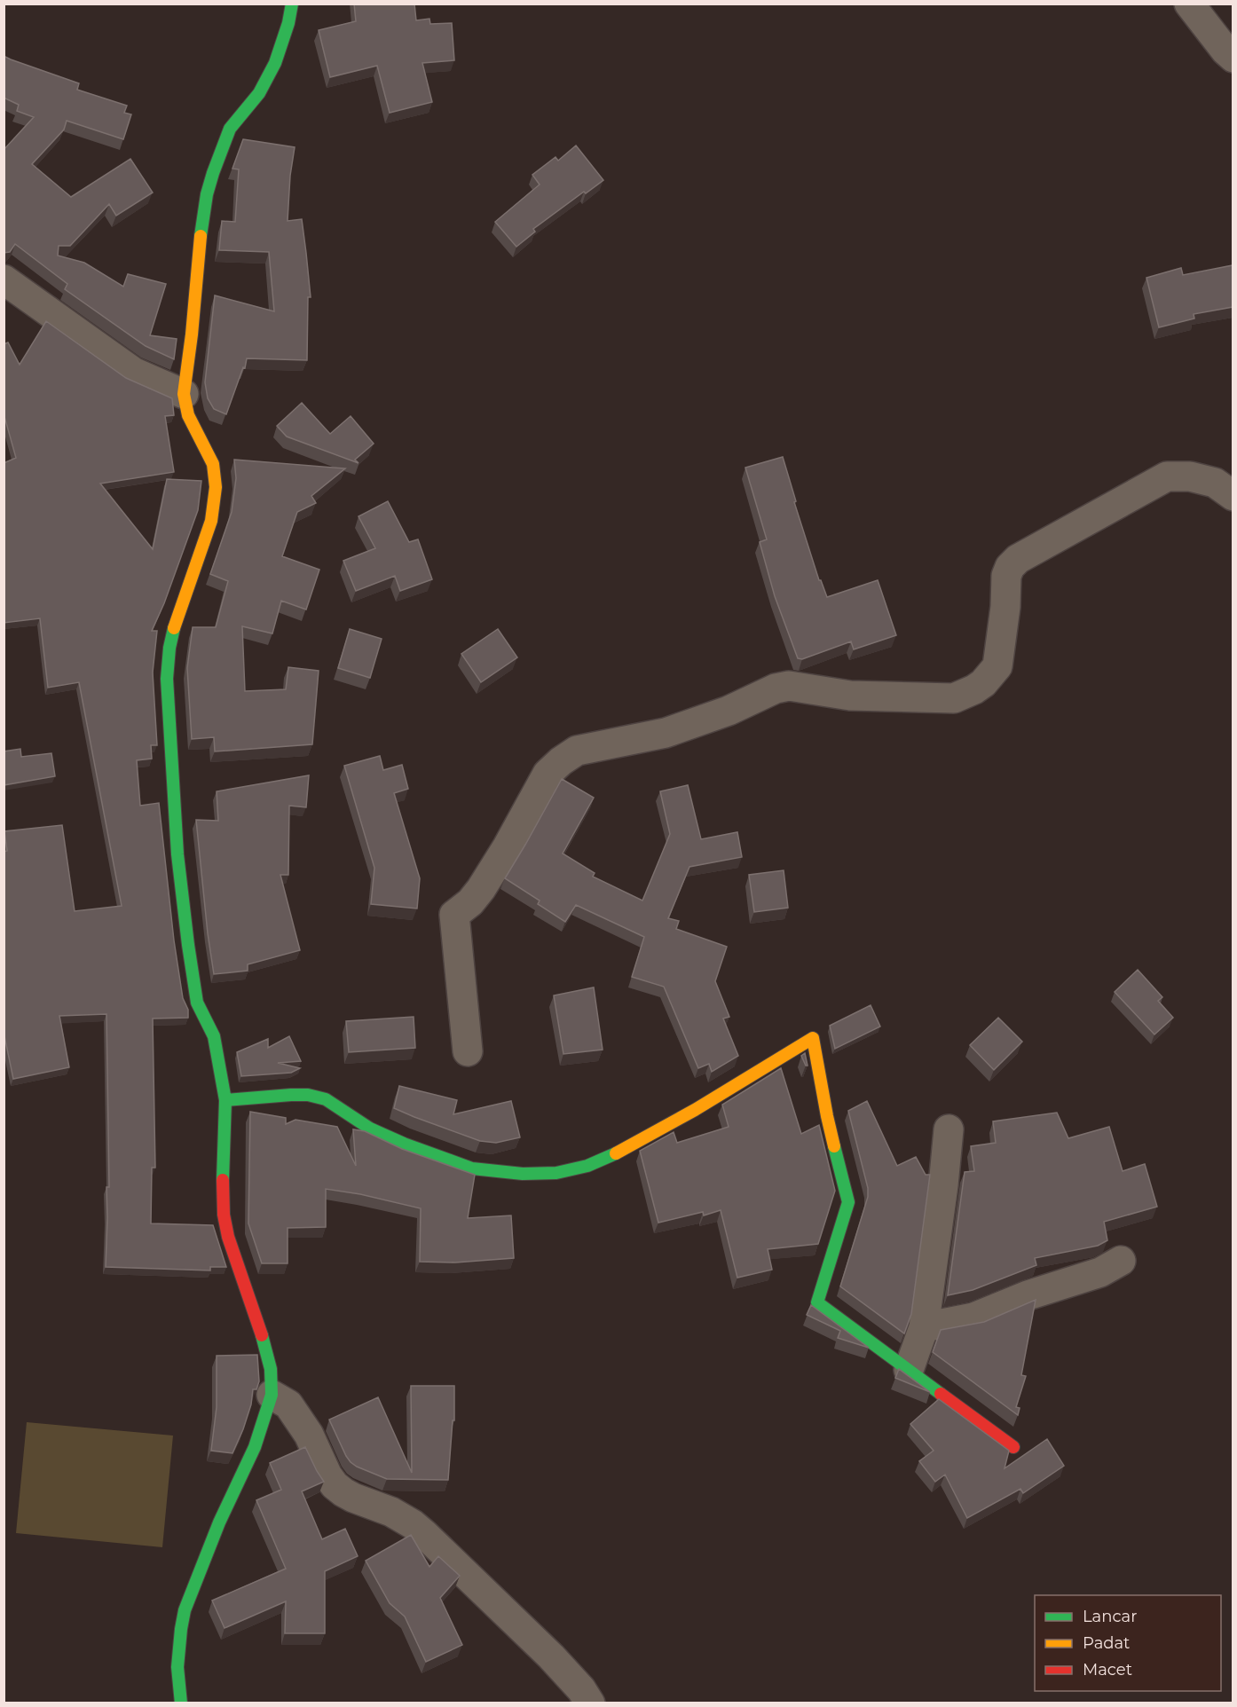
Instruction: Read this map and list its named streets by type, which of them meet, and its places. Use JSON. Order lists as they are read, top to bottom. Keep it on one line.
{"legend":["Lancar","Padat","Macet"]}
